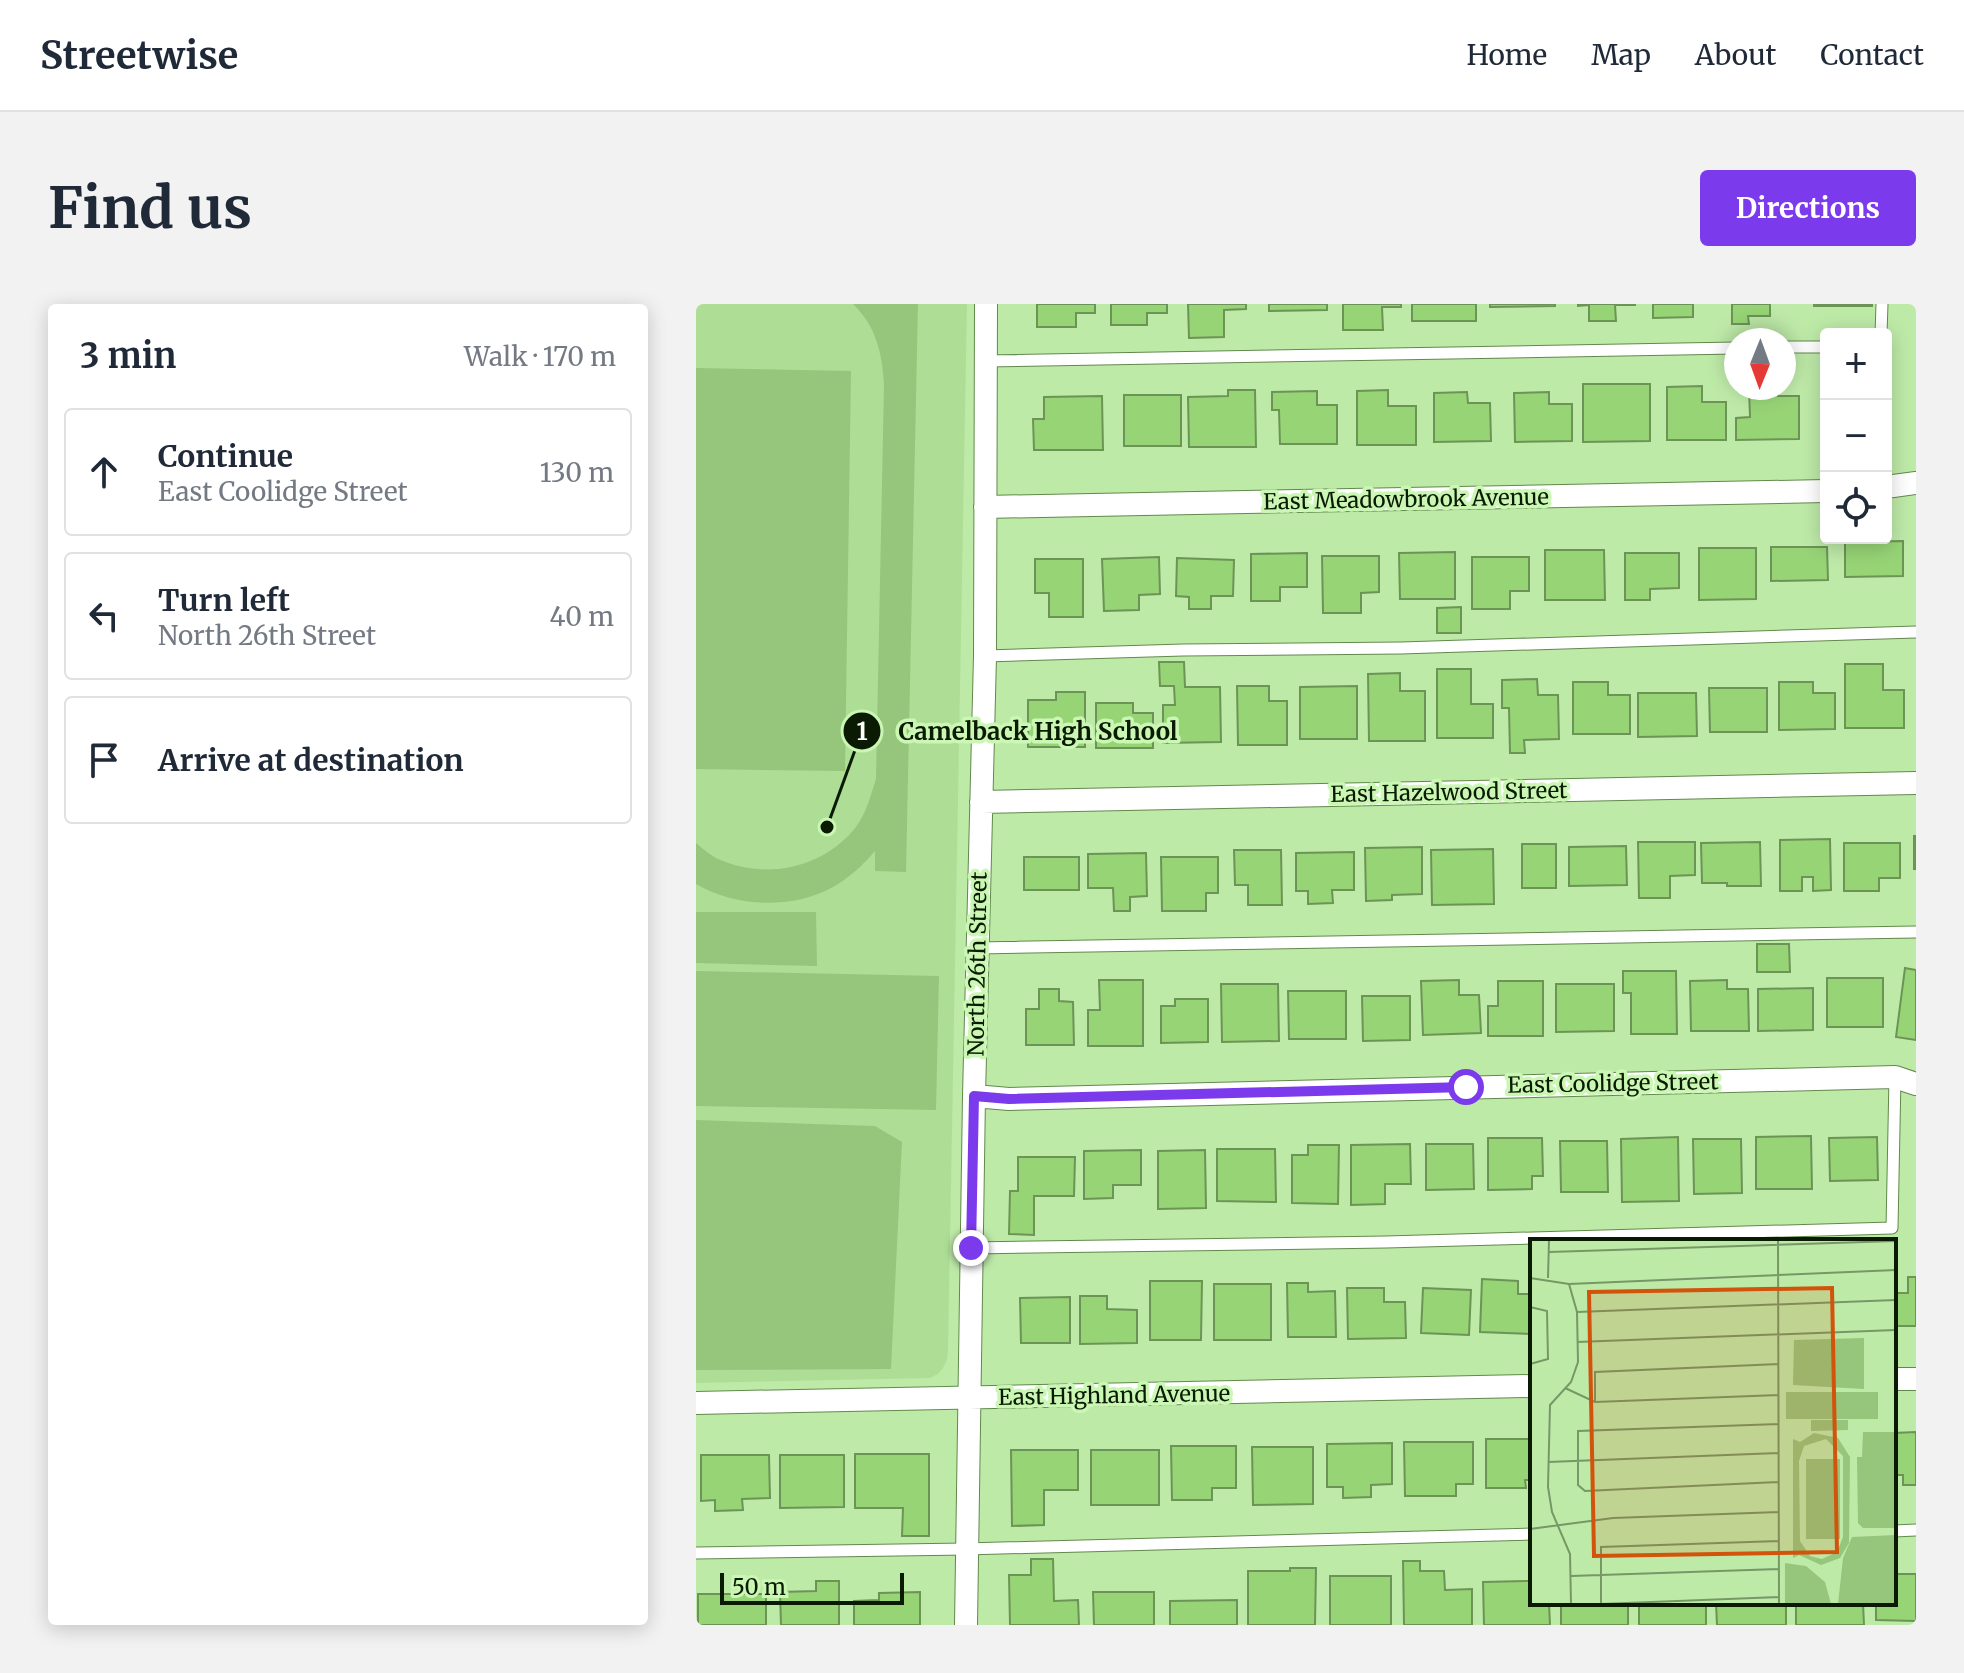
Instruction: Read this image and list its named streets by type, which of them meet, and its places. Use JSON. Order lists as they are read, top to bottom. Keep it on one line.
{"streets":{"street":["East Meadowbrook Avenue","East Hazelwood Street","North 26th Street","East Coolidge Street","East Highland Avenue"]},"crossings":[["East Meadowbrook Avenue","North 26th Street"],["East Hazelwood Street","North 26th Street"],["North 26th Street","East Coolidge Street"],["North 26th Street","East Highland Avenue"]],"places":["Camelback High School"],"scale_bar":"50 m","north":"bottom","page":{"header":"Streetwise","nav":["Home","Map","About","Contact"],"buttons":"Directions","title":"Find us","heading":["3 min","Walk · 170 m"],"map_buttons":["+","−"],"list":[["Continue","East Coolidge Street","130 m"],["Turn left","North 26th Street","40 m"],"Arrive at destination"],"scale":"50 m"}}
